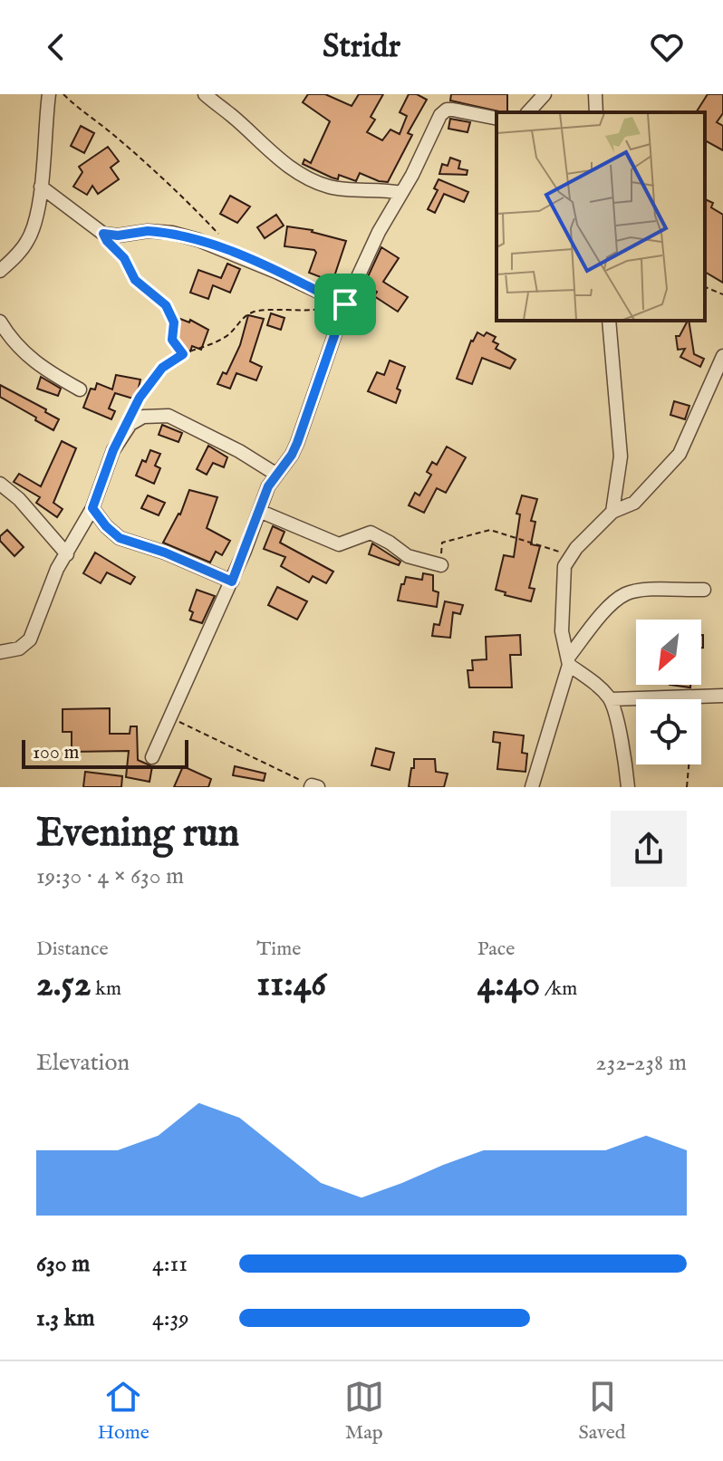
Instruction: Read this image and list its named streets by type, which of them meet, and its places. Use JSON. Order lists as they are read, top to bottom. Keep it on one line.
{"scale_bar":"100 m","north":"bottom left","page":{"header":"Stridr","scale":"100 m","heading":["Evening run","19:30 · 4 × 630 m"],"stats":[["Distance","2.52 km"],["Time","11:46"],["Pace","4:40 /km"]],"chart":["Elevation","232–238 m"],"list":[{"name":"630 m","note":"4:11"},{"name":"1.3 km","note":"4:39"}],"tabs":["Home","Map","Saved"]}}
